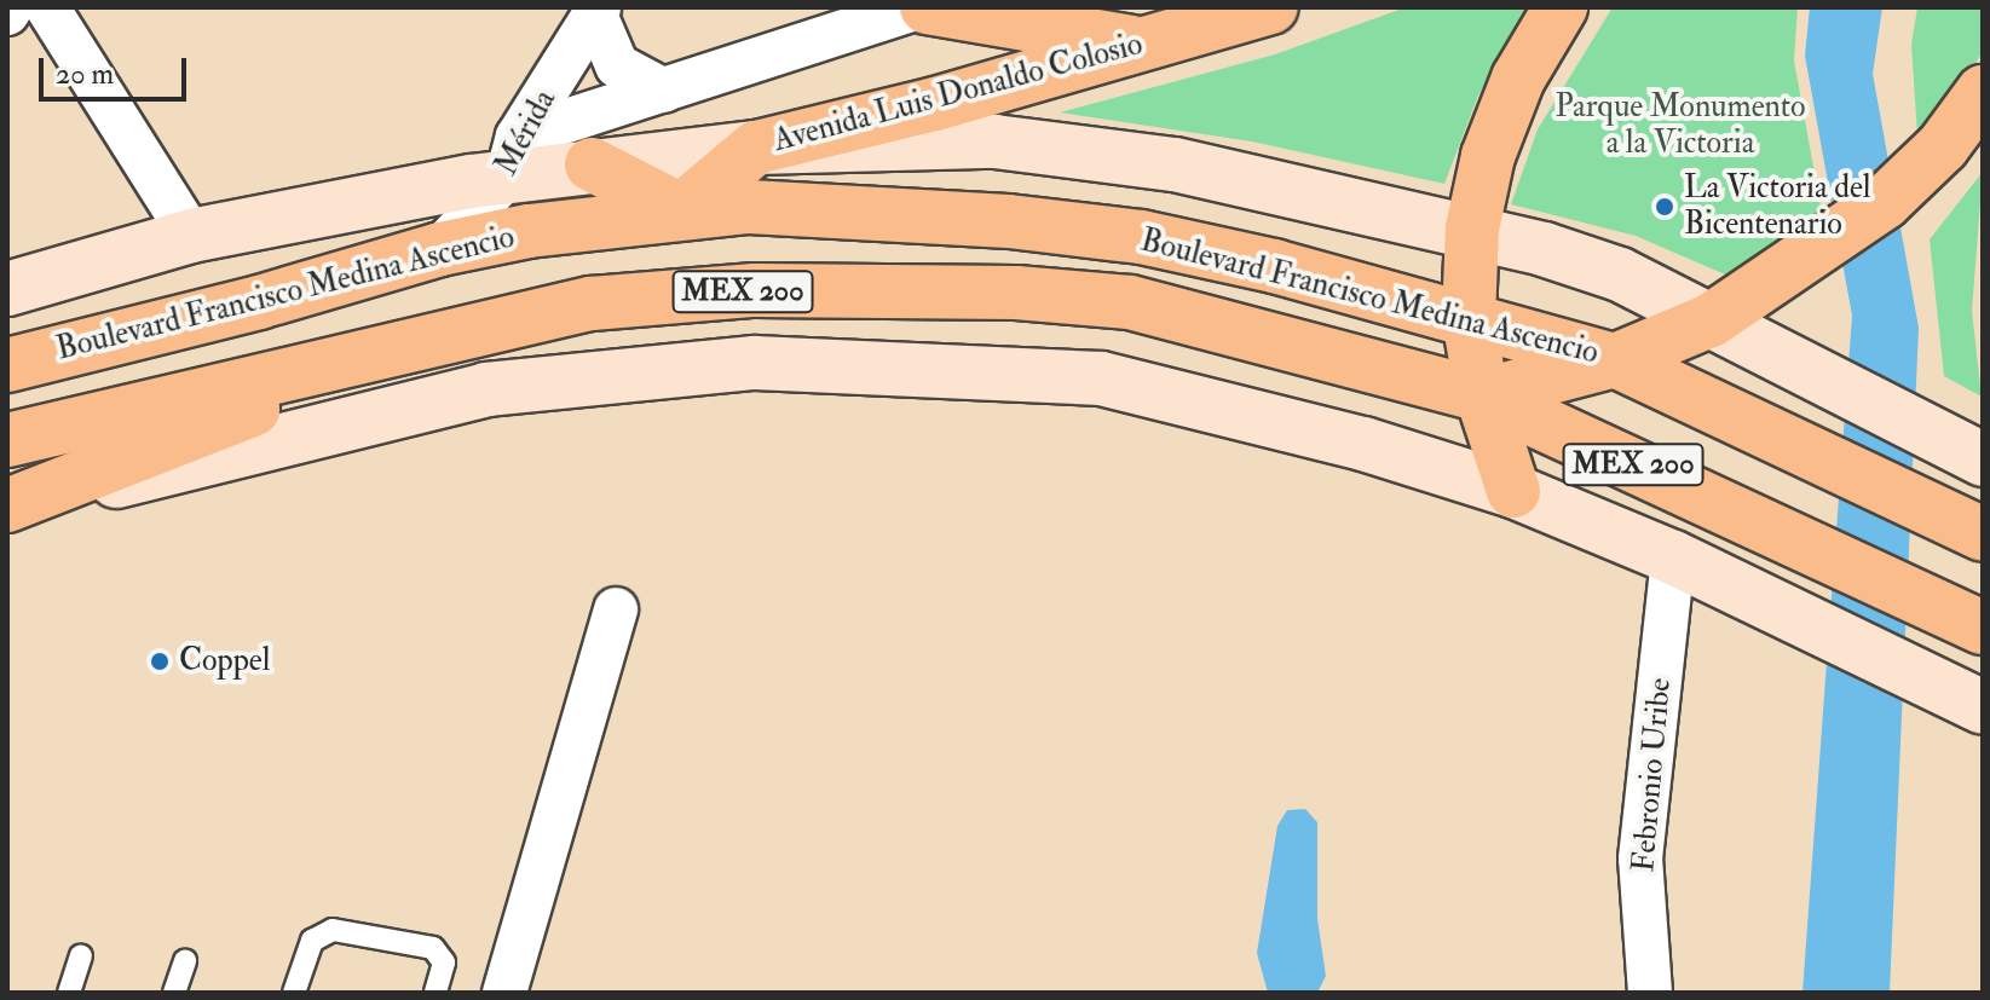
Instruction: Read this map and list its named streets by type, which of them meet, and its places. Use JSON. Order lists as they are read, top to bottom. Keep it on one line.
{"streets":{"main road":["Avenida Luis Donaldo Colosio","MEX 200","Boulevard Francisco Medina Ascencio"],"street":["Mérida","Febronio Uribe"]},"crossings":[["Mérida","Boulevard Francisco Medina Ascencio"],["MEX 200","Boulevard Francisco Medina Ascencio"]],"parks":["Parque Monumento a la Victoria"],"places":["La Victoria del Bicentenario","Coppel"],"scale_bar":"20 m"}
